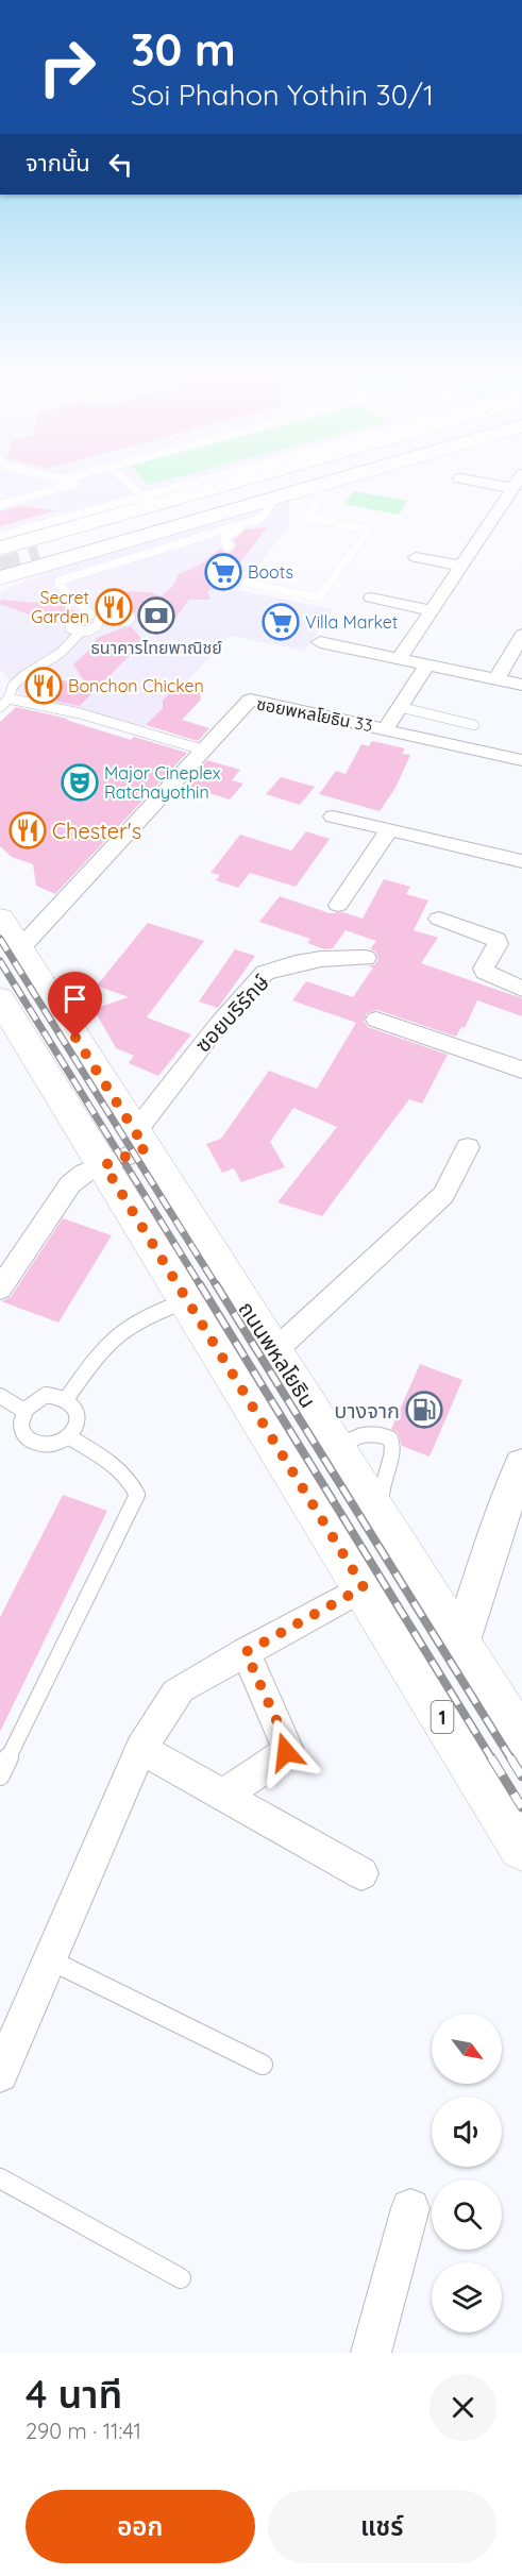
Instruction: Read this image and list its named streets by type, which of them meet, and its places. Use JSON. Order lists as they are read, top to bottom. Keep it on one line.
{"streets":{"main road":["ถนนพหลโยธิน","1"],"street":["ซอยพหลโยธิน 33","ซอยบริรักษ์"]},"crossings":[["ซอยพหลโยธิน 33","ถนนพหลโยธิน"],["ซอยบริรักษ์","ถนนพหลโยธิน"]],"places":{"supermarket":["Boots","Villa Market"],"restaurant":["Secret Garden","Bonchon Chicken","Chester's"],"bank":["ธนาคารไทยพาณิชย์"],"theatre":["Major Cineplex Ratchayothin"],"fuel station":["บางจาก"]},"north":"bottom right","page":{"turn":["30 m","Soi Phahon Yothin 30/1"],"then":"จากนั้น","heading":["4 นาที","290 m · 11:41"],"buttons":["ออก","แชร์"]}}
